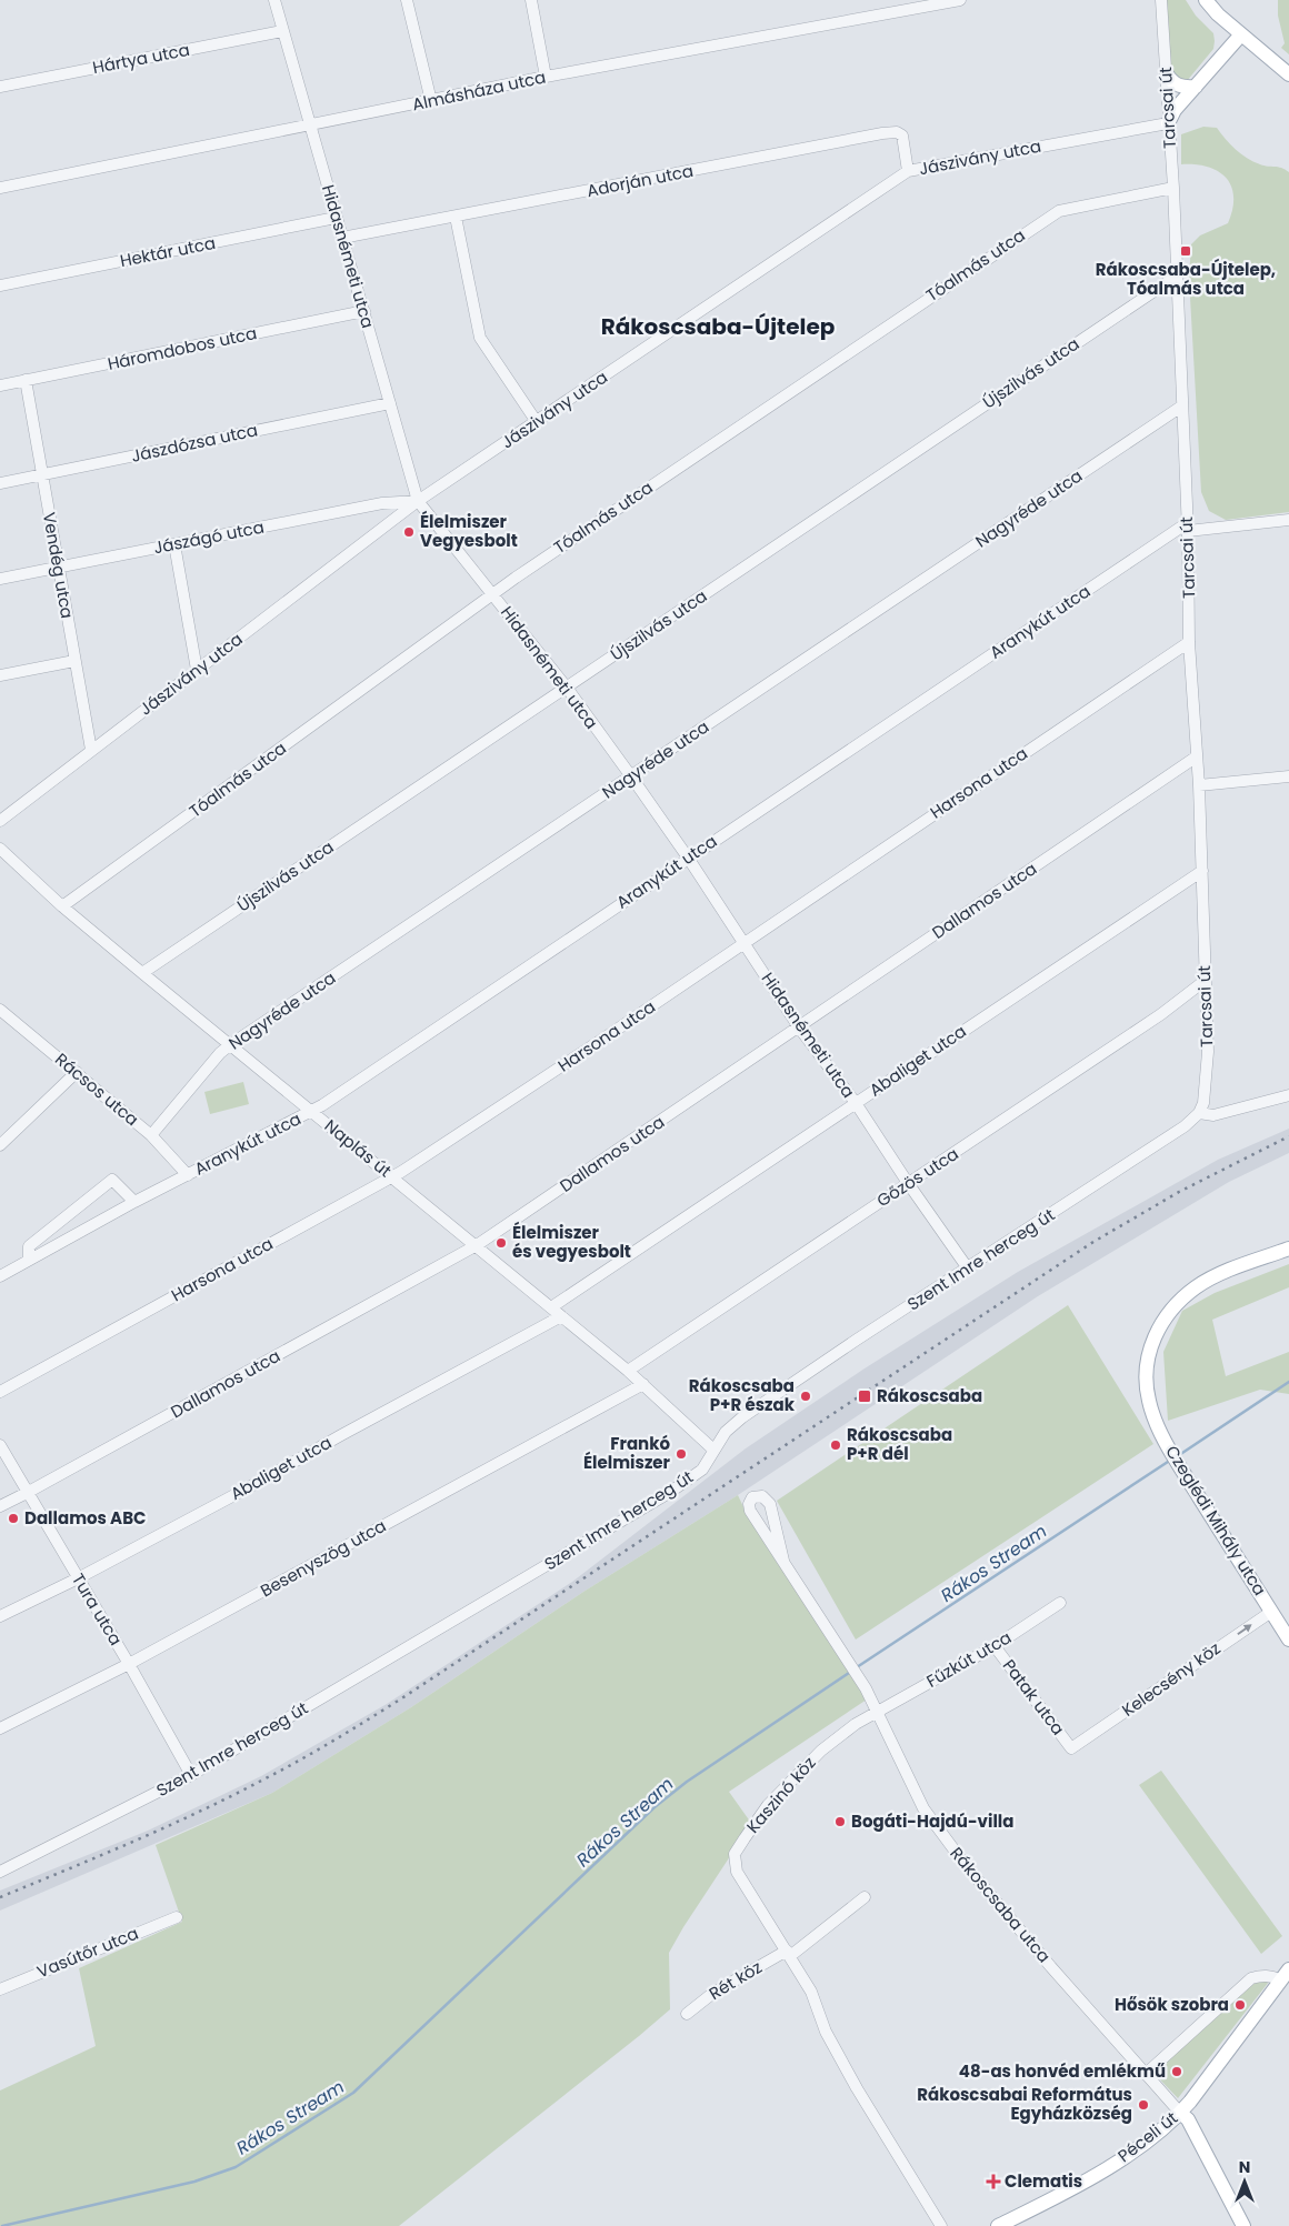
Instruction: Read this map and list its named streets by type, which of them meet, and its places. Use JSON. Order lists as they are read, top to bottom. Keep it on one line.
{"streets":{"main road":["Czeglédi Mihály utca","Péceli út"],"street":["Hártya utca","Almásháza utca","Tarcsai út","Jászivány utca","Adorján utca","Hektár utca","Hidasnémeti utca","Tóalmás utca","Háromdobos utca","Újszilvás utca","Jászdózsa utca","Nagyréde utca","Jászágó utca","Vendég utca","Aranykút utca","Harsona utca","Dallamos utca","Abaliget utca","Rácsos utca","Naplás út","Gőzös utca","Szent Imre herceg út","Besenyszög utca","Tura utca","Fűzkút utca","Kelecsény köz","Patak utca","Kaszinó köz","Rákoscsaba utca","Vasútőr utca","Rét köz"]},"crossings":[["Hártya utca","Hidasnémeti utca"],["Almásháza utca","Hidasnémeti utca"],["Tarcsai út","Jászivány utca"],["Tarcsai út","Tóalmás utca"],["Tarcsai út","Újszilvás utca"],["Tarcsai út","Nagyréde utca"],["Tarcsai út","Aranykút utca"],["Tarcsai út","Harsona utca"],["Tarcsai út","Dallamos utca"],["Tarcsai út","Abaliget utca"],["Tarcsai út","Gőzös utca"],["Tarcsai út","Szent Imre herceg út"],["Jászivány utca","Adorján utca"],["Jászivány utca","Hidasnémeti utca"],["Jászivány utca","Jászágó utca"],["Jászivány utca","Vendég utca"],["Adorján utca","Hidasnémeti utca"],["Hektár utca","Hidasnémeti utca"],["Hidasnémeti utca","Tóalmás utca"],["Hidasnémeti utca","Háromdobos utca"],["Hidasnémeti utca","Újszilvás utca"],["Hidasnémeti utca","Jászdózsa utca"],["Hidasnémeti utca","Nagyréde utca"],["Hidasnémeti utca","Jászágó utca"],["Hidasnémeti utca","Aranykút utca"],["Hidasnémeti utca","Harsona utca"],["Hidasnémeti utca","Dallamos utca"],["Hidasnémeti utca","Abaliget utca"],["Hidasnémeti utca","Gőzös utca"],["Hidasnémeti utca","Szent Imre herceg út"],["Tóalmás utca","Naplás út"],["Háromdobos utca","Vendég utca"],["Újszilvás utca","Naplás út"],["Jászdózsa utca","Vendég utca"],["Nagyréde utca","Rácsos utca"],["Nagyréde utca","Naplás út"],["Jászágó utca","Vendég utca"],["Aranykút utca","Rácsos utca"],["Aranykút utca","Naplás út"],["Harsona utca","Naplás út"],["Dallamos utca","Naplás út"],["Dallamos utca","Tura utca"],["Abaliget utca","Naplás út"],["Abaliget utca","Tura utca"],["Naplás út","Gőzös utca"],["Naplás út","Szent Imre herceg út"],["Naplás út","Besenyszög utca"],["Szent Imre herceg út","Tura utca"],["Czeglédi Mihály utca","Kelecsény köz"],["Besenyszög utca","Tura utca"],["Fűzkút utca","Patak utca"],["Fűzkút utca","Kaszinó köz"],["Fűzkút utca","Rákoscsaba utca"],["Kelecsény köz","Patak utca"],["Kaszinó köz","Rákoscsaba utca"],["Kaszinó köz","Rét köz"],["Rákoscsaba utca","Péceli út"]],"one_way":["Kelecsény köz"],"districts":["Rákoscsaba-Újtelep"],"water":["Rákos Stream"],"places":{"transit":["Rákoscsaba-Újtelep, Tóalmás utca","Rákoscsaba"],"other":["Élelmiszer Vegyesbolt","Élelmiszer és vegyesbolt","Rákoscsaba P+R észak","Rákoscsaba P+R dél","Frankó Élelmiszer","Dallamos ABC","Bogáti-Hajdú-villa","Hősök szobra","48-as honvéd emlékmű","Rákoscsabai Református Egyházközség"],"health":["Clematis"]},"north":"top"}
